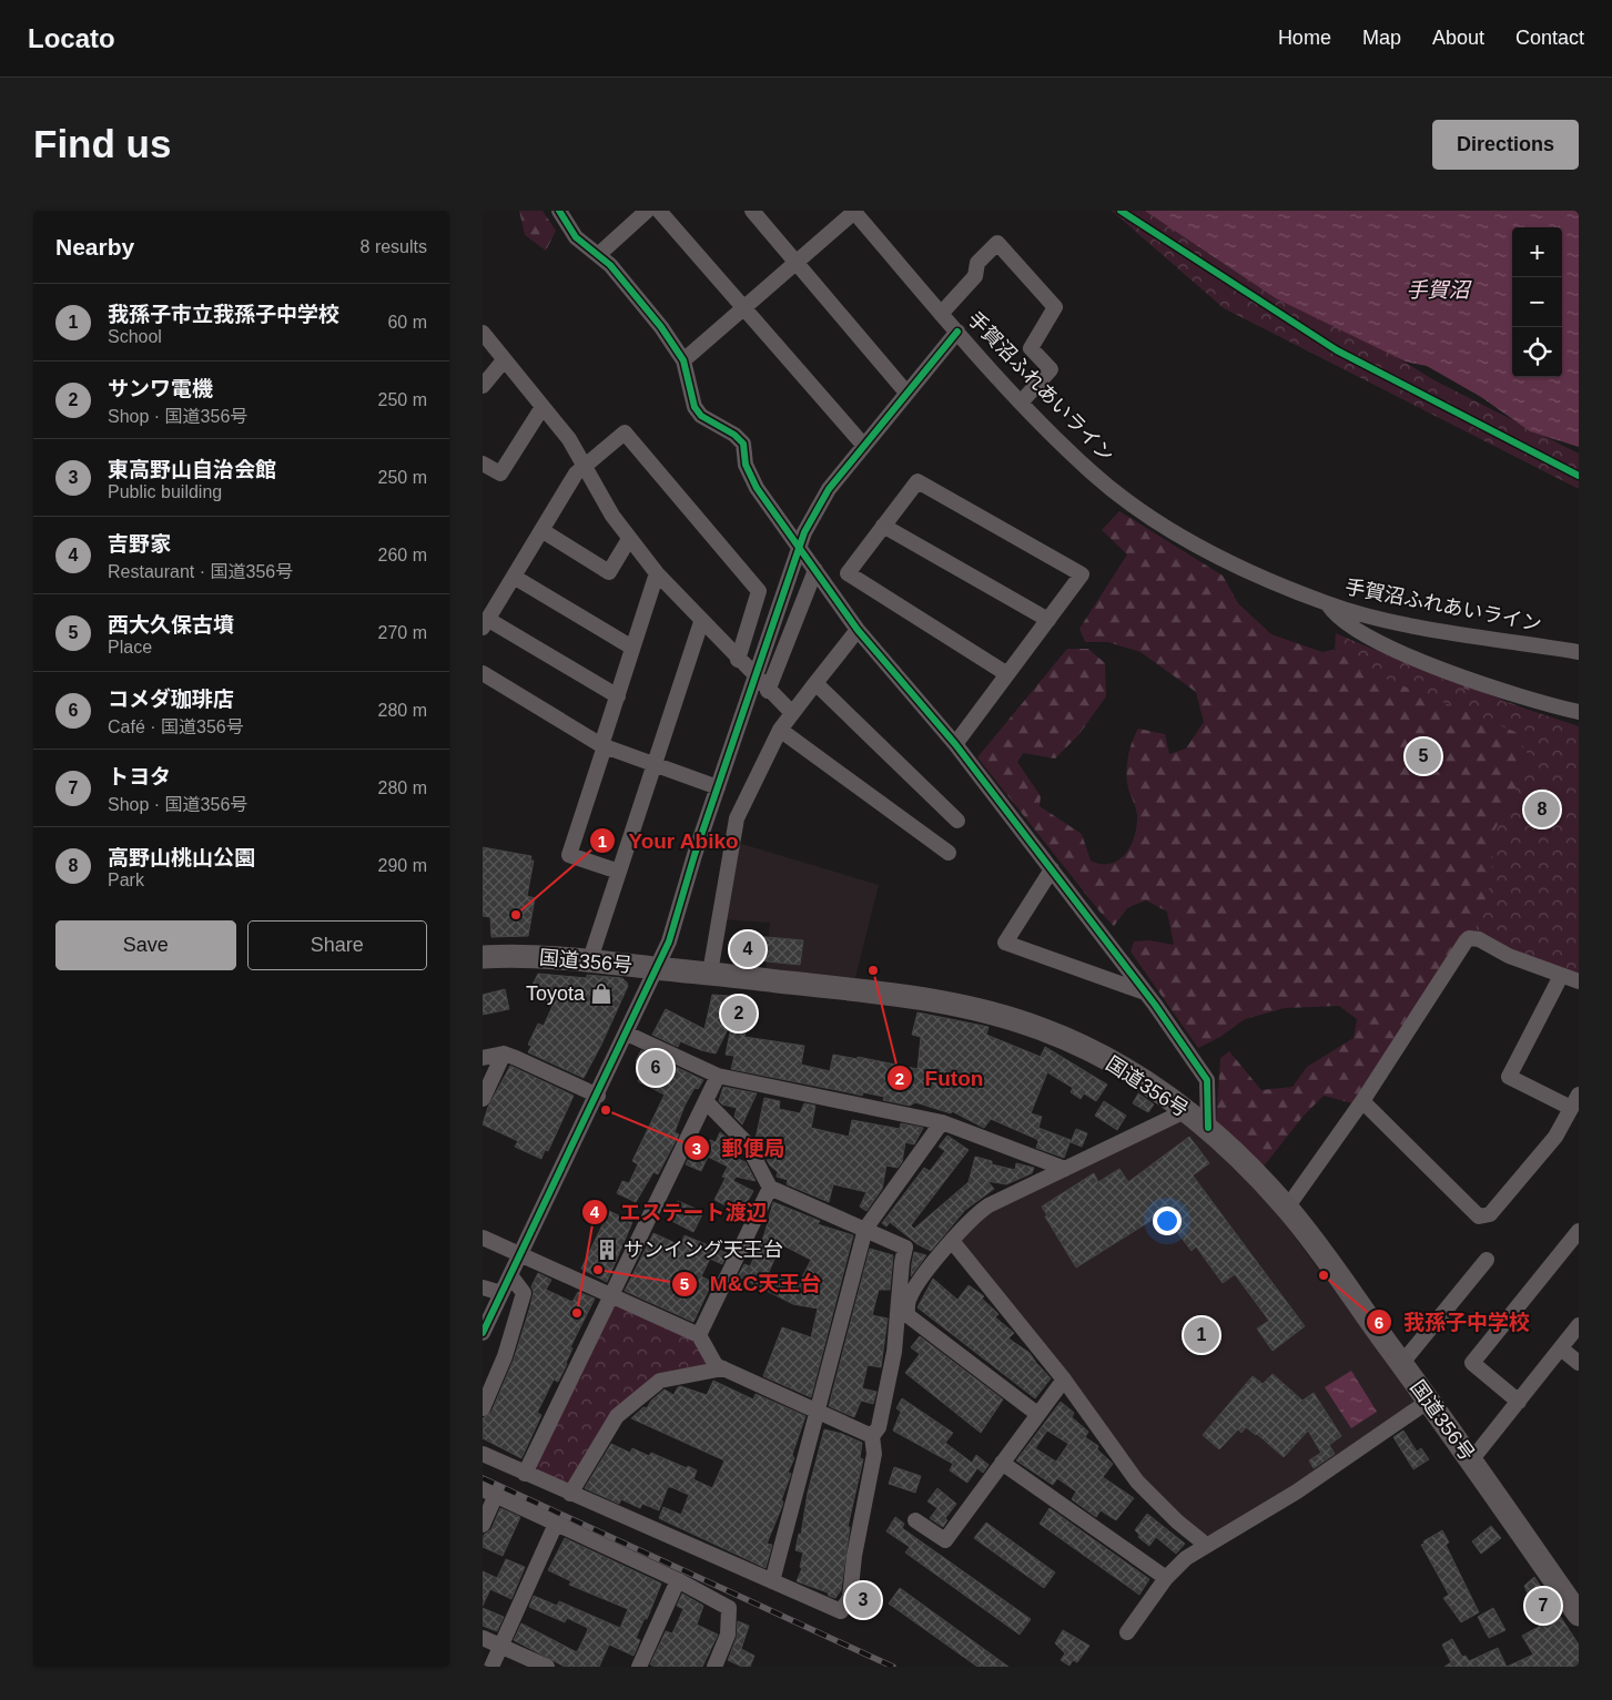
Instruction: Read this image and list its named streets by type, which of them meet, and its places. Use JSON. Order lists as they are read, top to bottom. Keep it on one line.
{"streets":{"highway":["国道356号"],"street":["手賀沼ふれあいライン"]},"water":["手賀沼"],"places":{"other":["Your Abiko","Futon","郵便局","M&C天王台","我孫子中学校","エステート渡辺"],"shop":["Toyota"],"building":["サンイング天王台"]},"page":{"header":"Locato","nav":["Home","Map","About","Contact"],"buttons":["Directions",["Save","Share"]],"title":"Find us","heading":["Nearby","8 results"],"map_buttons":["+","−"],"list":[{"mark":"1","name":"我孫子市立我孫子中学校","note":"School","value":"60 m"},{"mark":"2","name":"サンワ電機","note":"Shop · 国道356号","value":"250 m"},{"mark":"3","name":"東高野山自治会館","note":"Public building","value":"250 m"},{"mark":"4","name":"吉野家","note":"Restaurant · 国道356号","value":"260 m"},{"mark":"5","name":"西大久保古墳","note":"Place","value":"270 m"},{"mark":"6","name":"コメダ珈琲店","note":"Café · 国道356号","value":"280 m"},{"mark":"7","name":"トヨタ","note":"Shop · 国道356号","value":"280 m"},{"mark":"8","name":"高野山桃山公園","note":"Park","value":"290 m"}],"pins":["5","8","4","2","6","1","3","7"]}}
